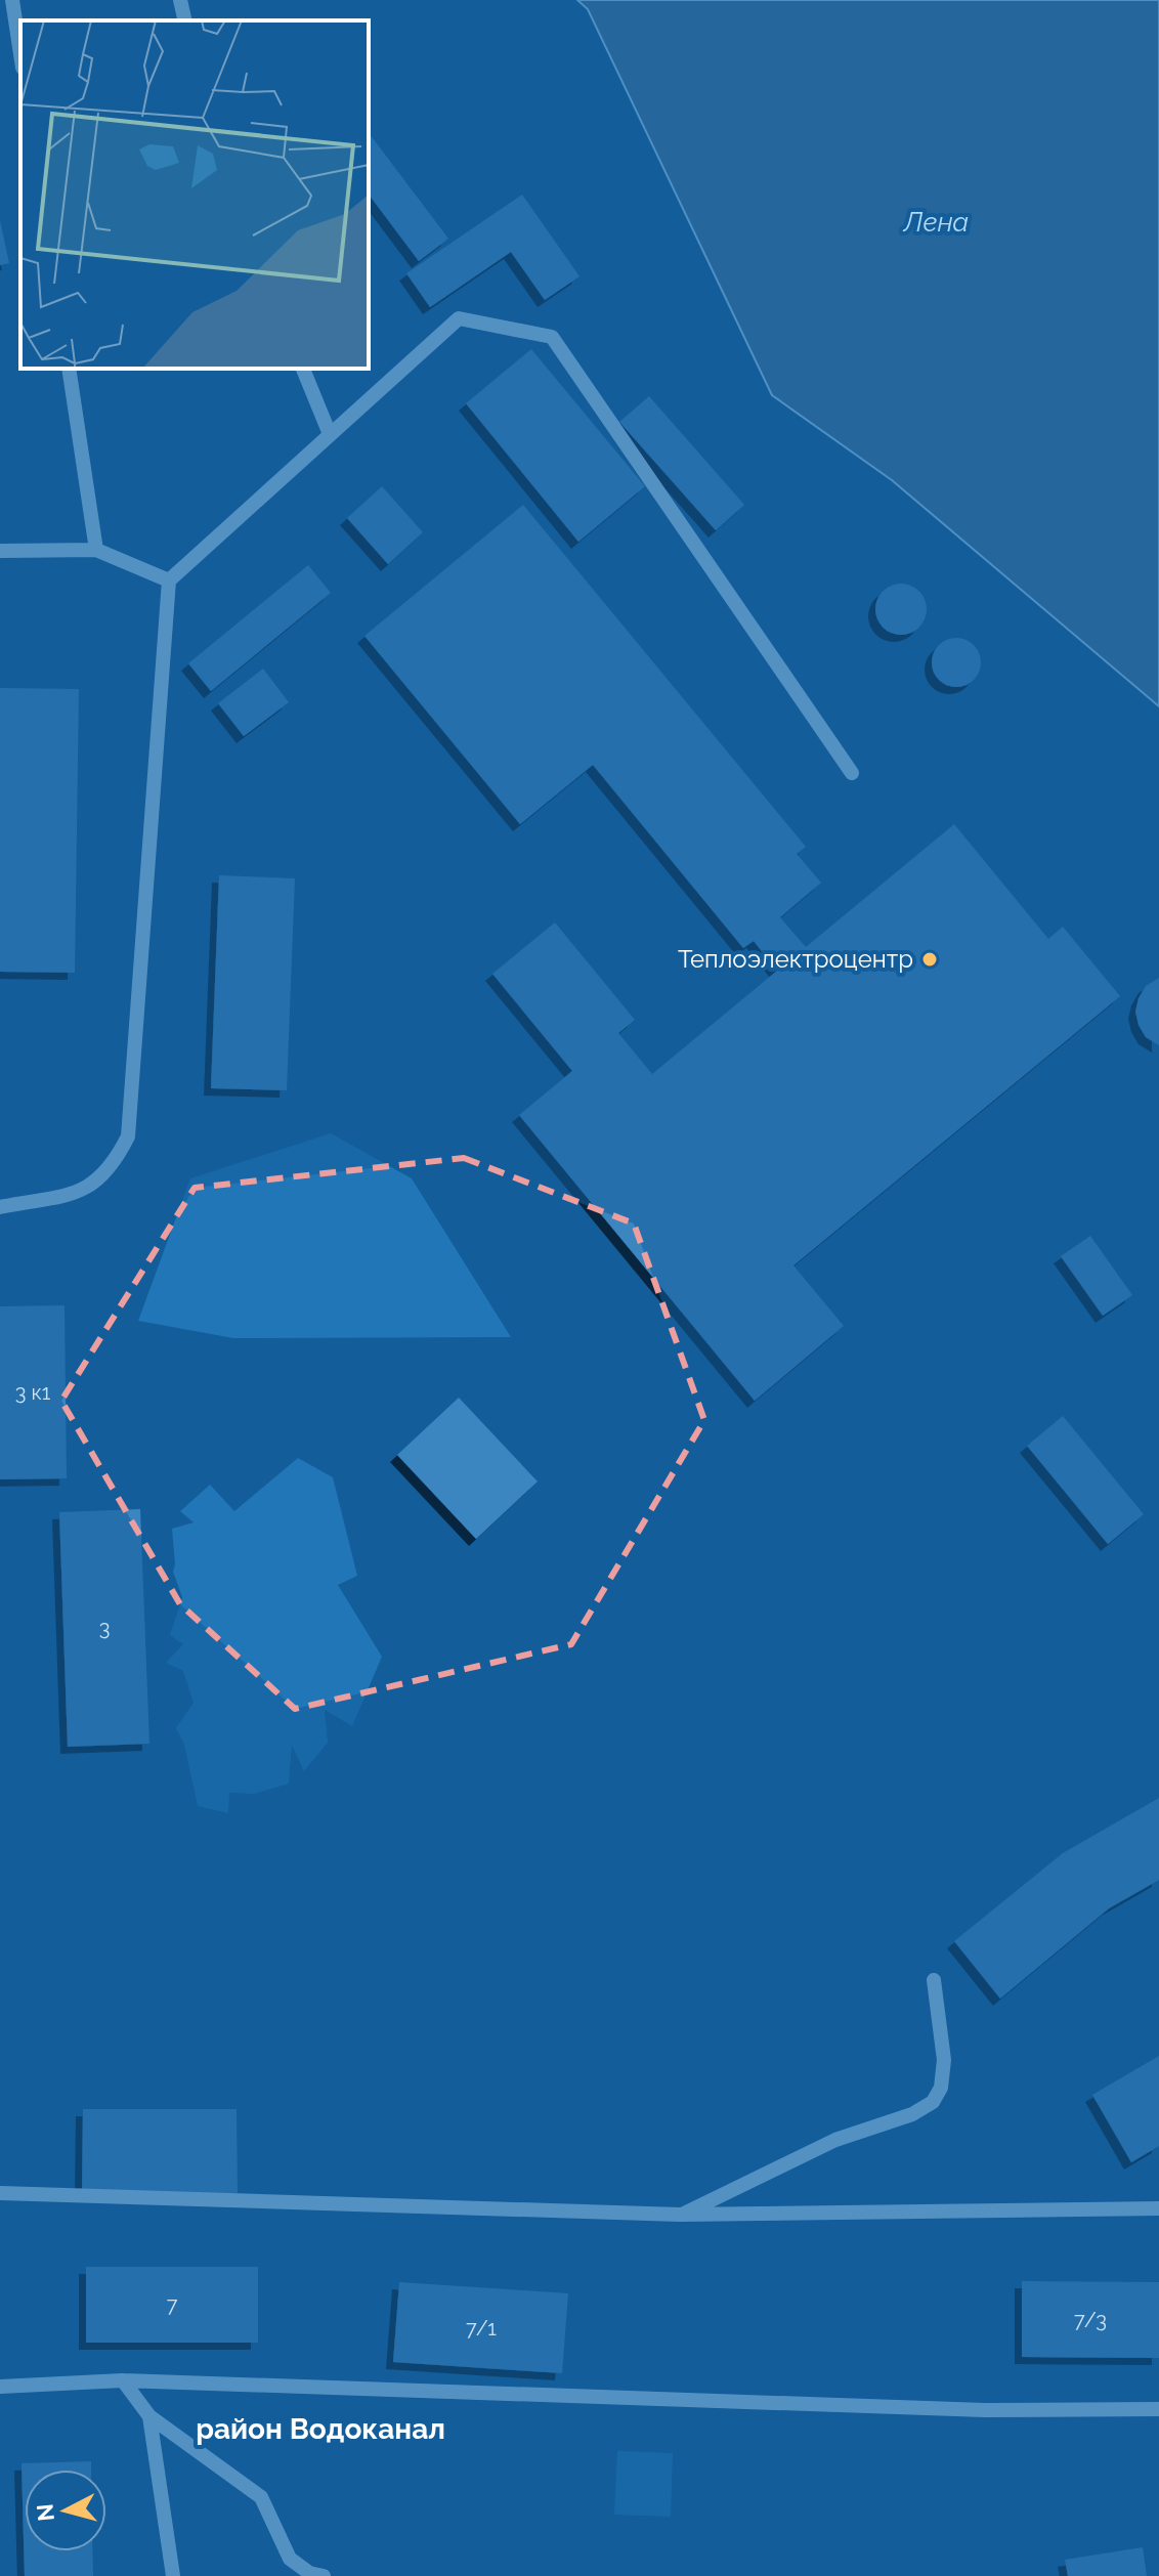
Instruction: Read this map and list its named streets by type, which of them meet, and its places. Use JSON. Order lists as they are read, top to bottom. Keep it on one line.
{"districts":["район Водоканал"],"water":["Лена"],"places":["Теплоэлектроцентр"],"house_numbers":["3 к1","3","7","7/3","7/1"],"north":"left"}
